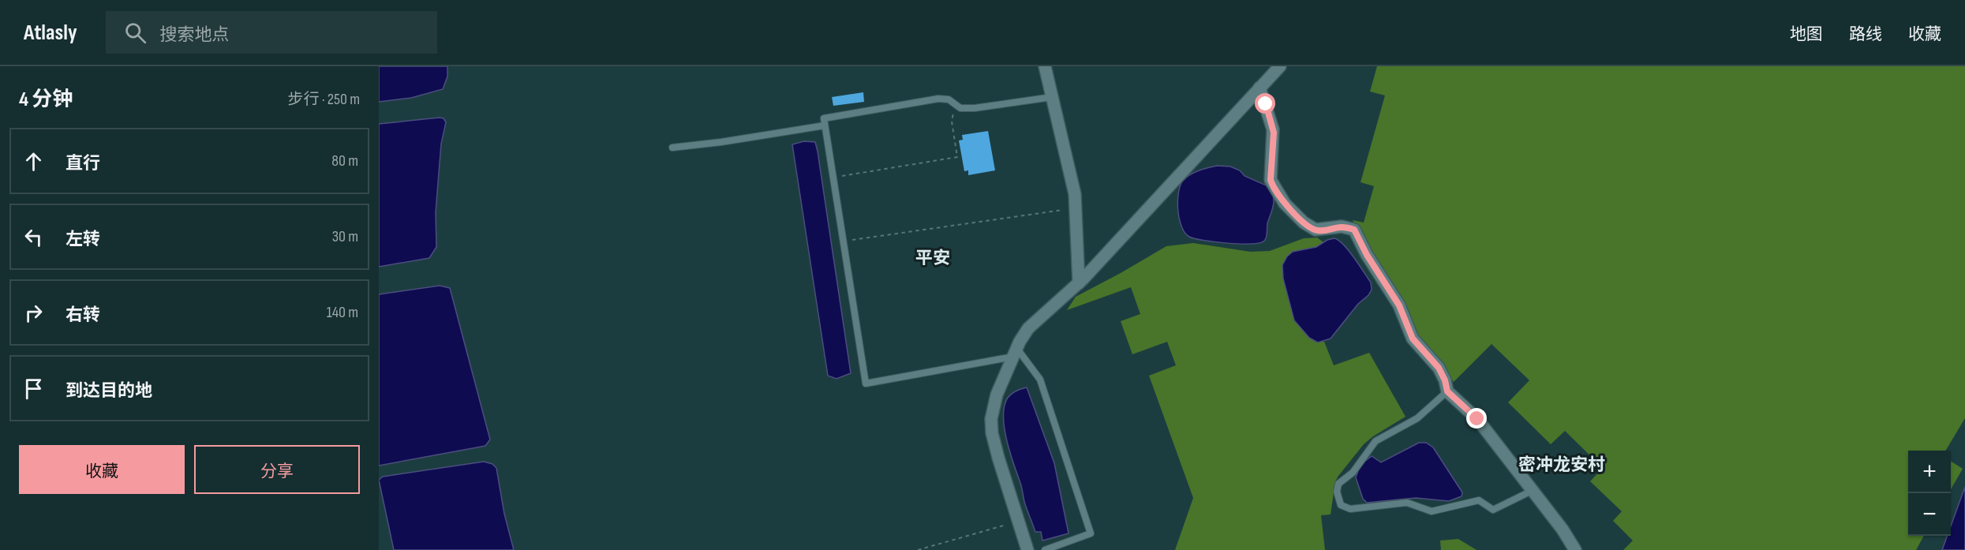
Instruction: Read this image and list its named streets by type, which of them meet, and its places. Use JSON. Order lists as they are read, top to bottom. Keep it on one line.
{"districts":["平安","密冲龙安村"],"page":{"header":"Atlasly","search":"搜索地点","nav":["地图","路线","收藏"],"heading":["4 分钟","步行 · 250 m"],"list":[["直行","80 m"],["左转","30 m"],["右转","140 m"],"到达目的地"],"buttons":["收藏","分享"],"map_buttons":["+","−"]}}
